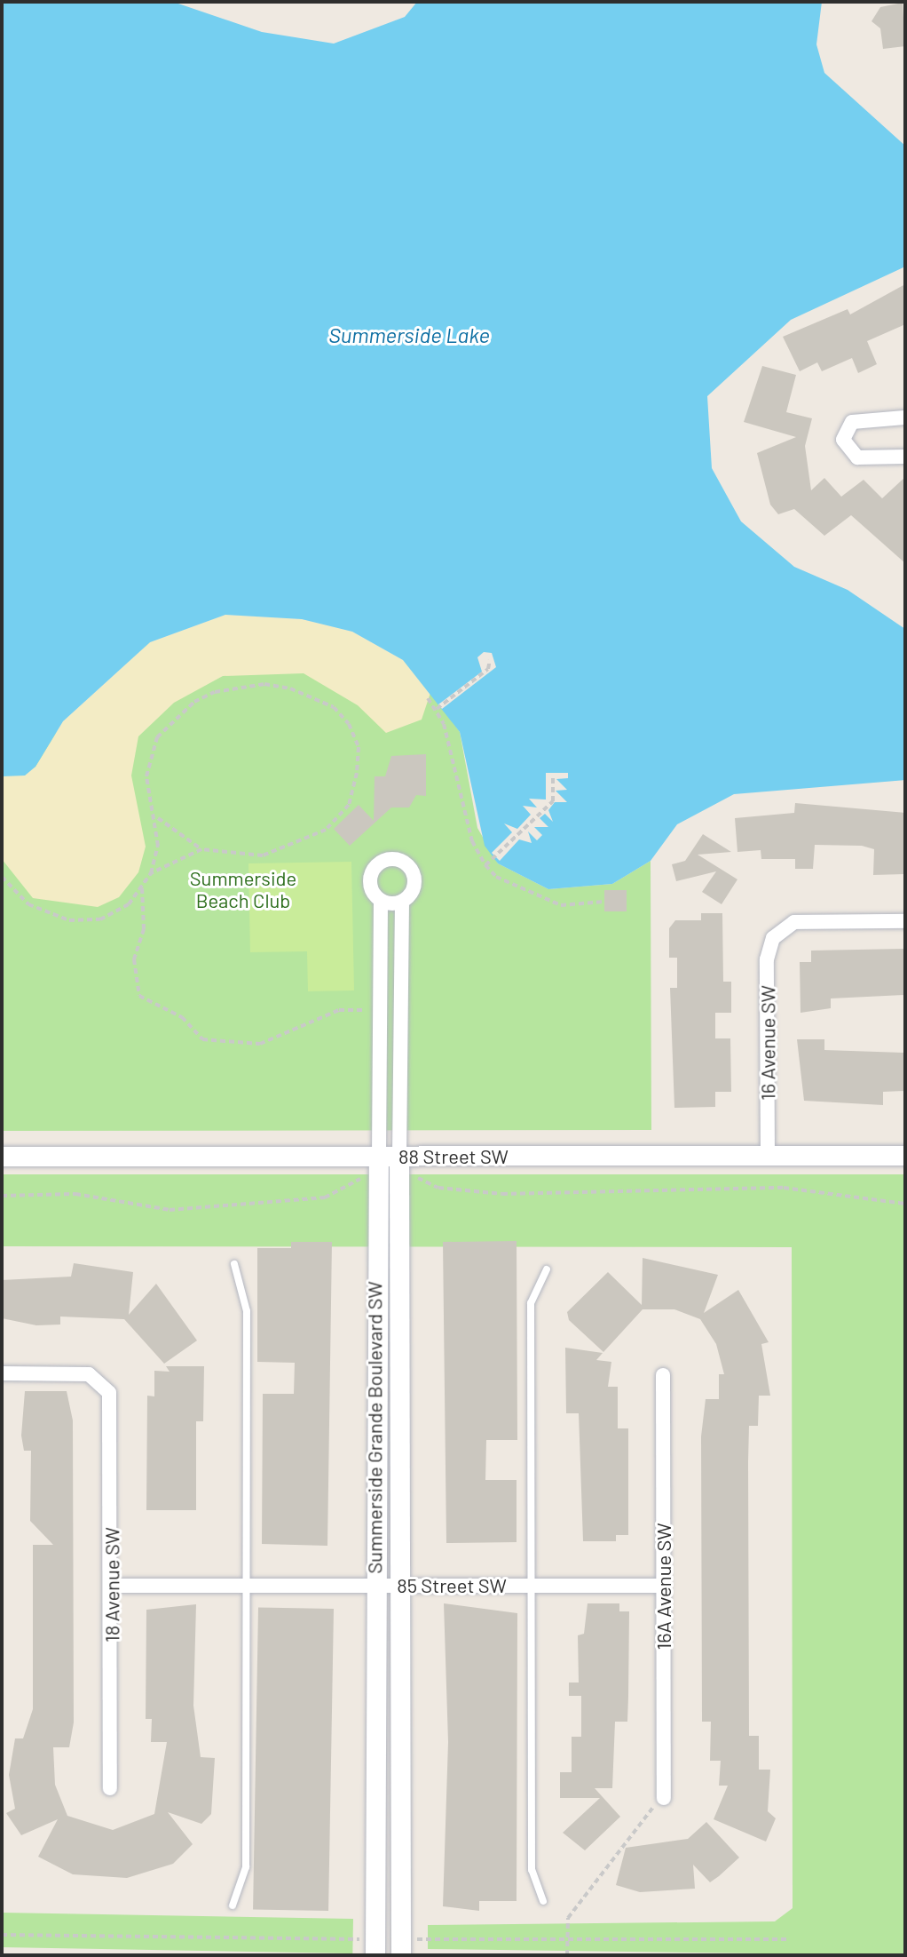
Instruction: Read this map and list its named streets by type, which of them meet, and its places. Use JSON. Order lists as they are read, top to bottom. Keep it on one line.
{"streets":{"street":["16 Avenue SW","88 Street SW","Summerside Grande Boulevard SW","18 Avenue SW","85 Street SW","16A Avenue SW"]},"crossings":[["16 Avenue SW","88 Street SW"],["88 Street SW","Summerside Grande Boulevard SW"],["Summerside Grande Boulevard SW","85 Street SW"],["18 Avenue SW","85 Street SW"],["85 Street SW","16A Avenue SW"]],"water":["Summerside Lake"],"parks":["Summerside Beach Club"]}
